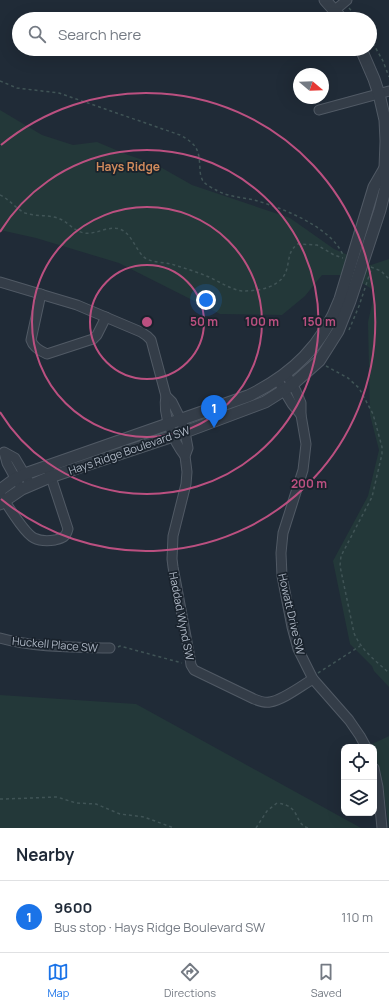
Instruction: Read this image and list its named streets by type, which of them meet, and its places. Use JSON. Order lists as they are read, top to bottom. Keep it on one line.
{"streets":{"street":["Hays Ridge Boulevard SW","Howatt Drive SW","Haddad Wynd SW","Huckell Place SW"]},"crossings":[["Hays Ridge Boulevard SW","Howatt Drive SW"],["Hays Ridge Boulevard SW","Haddad Wynd SW"],["Howatt Drive SW","Haddad Wynd SW"]],"districts":["Hays Ridge"],"north":"right","page":{"search":"Search here","pins":"1","heading":"Nearby","list":[{"mark":"1","name":"9600","note":"Bus stop · Hays Ridge Boulevard SW","value":"110 m"}],"nav":["Map","Directions","Saved"]},"rings":["50 m","100 m","150 m","200 m"]}
